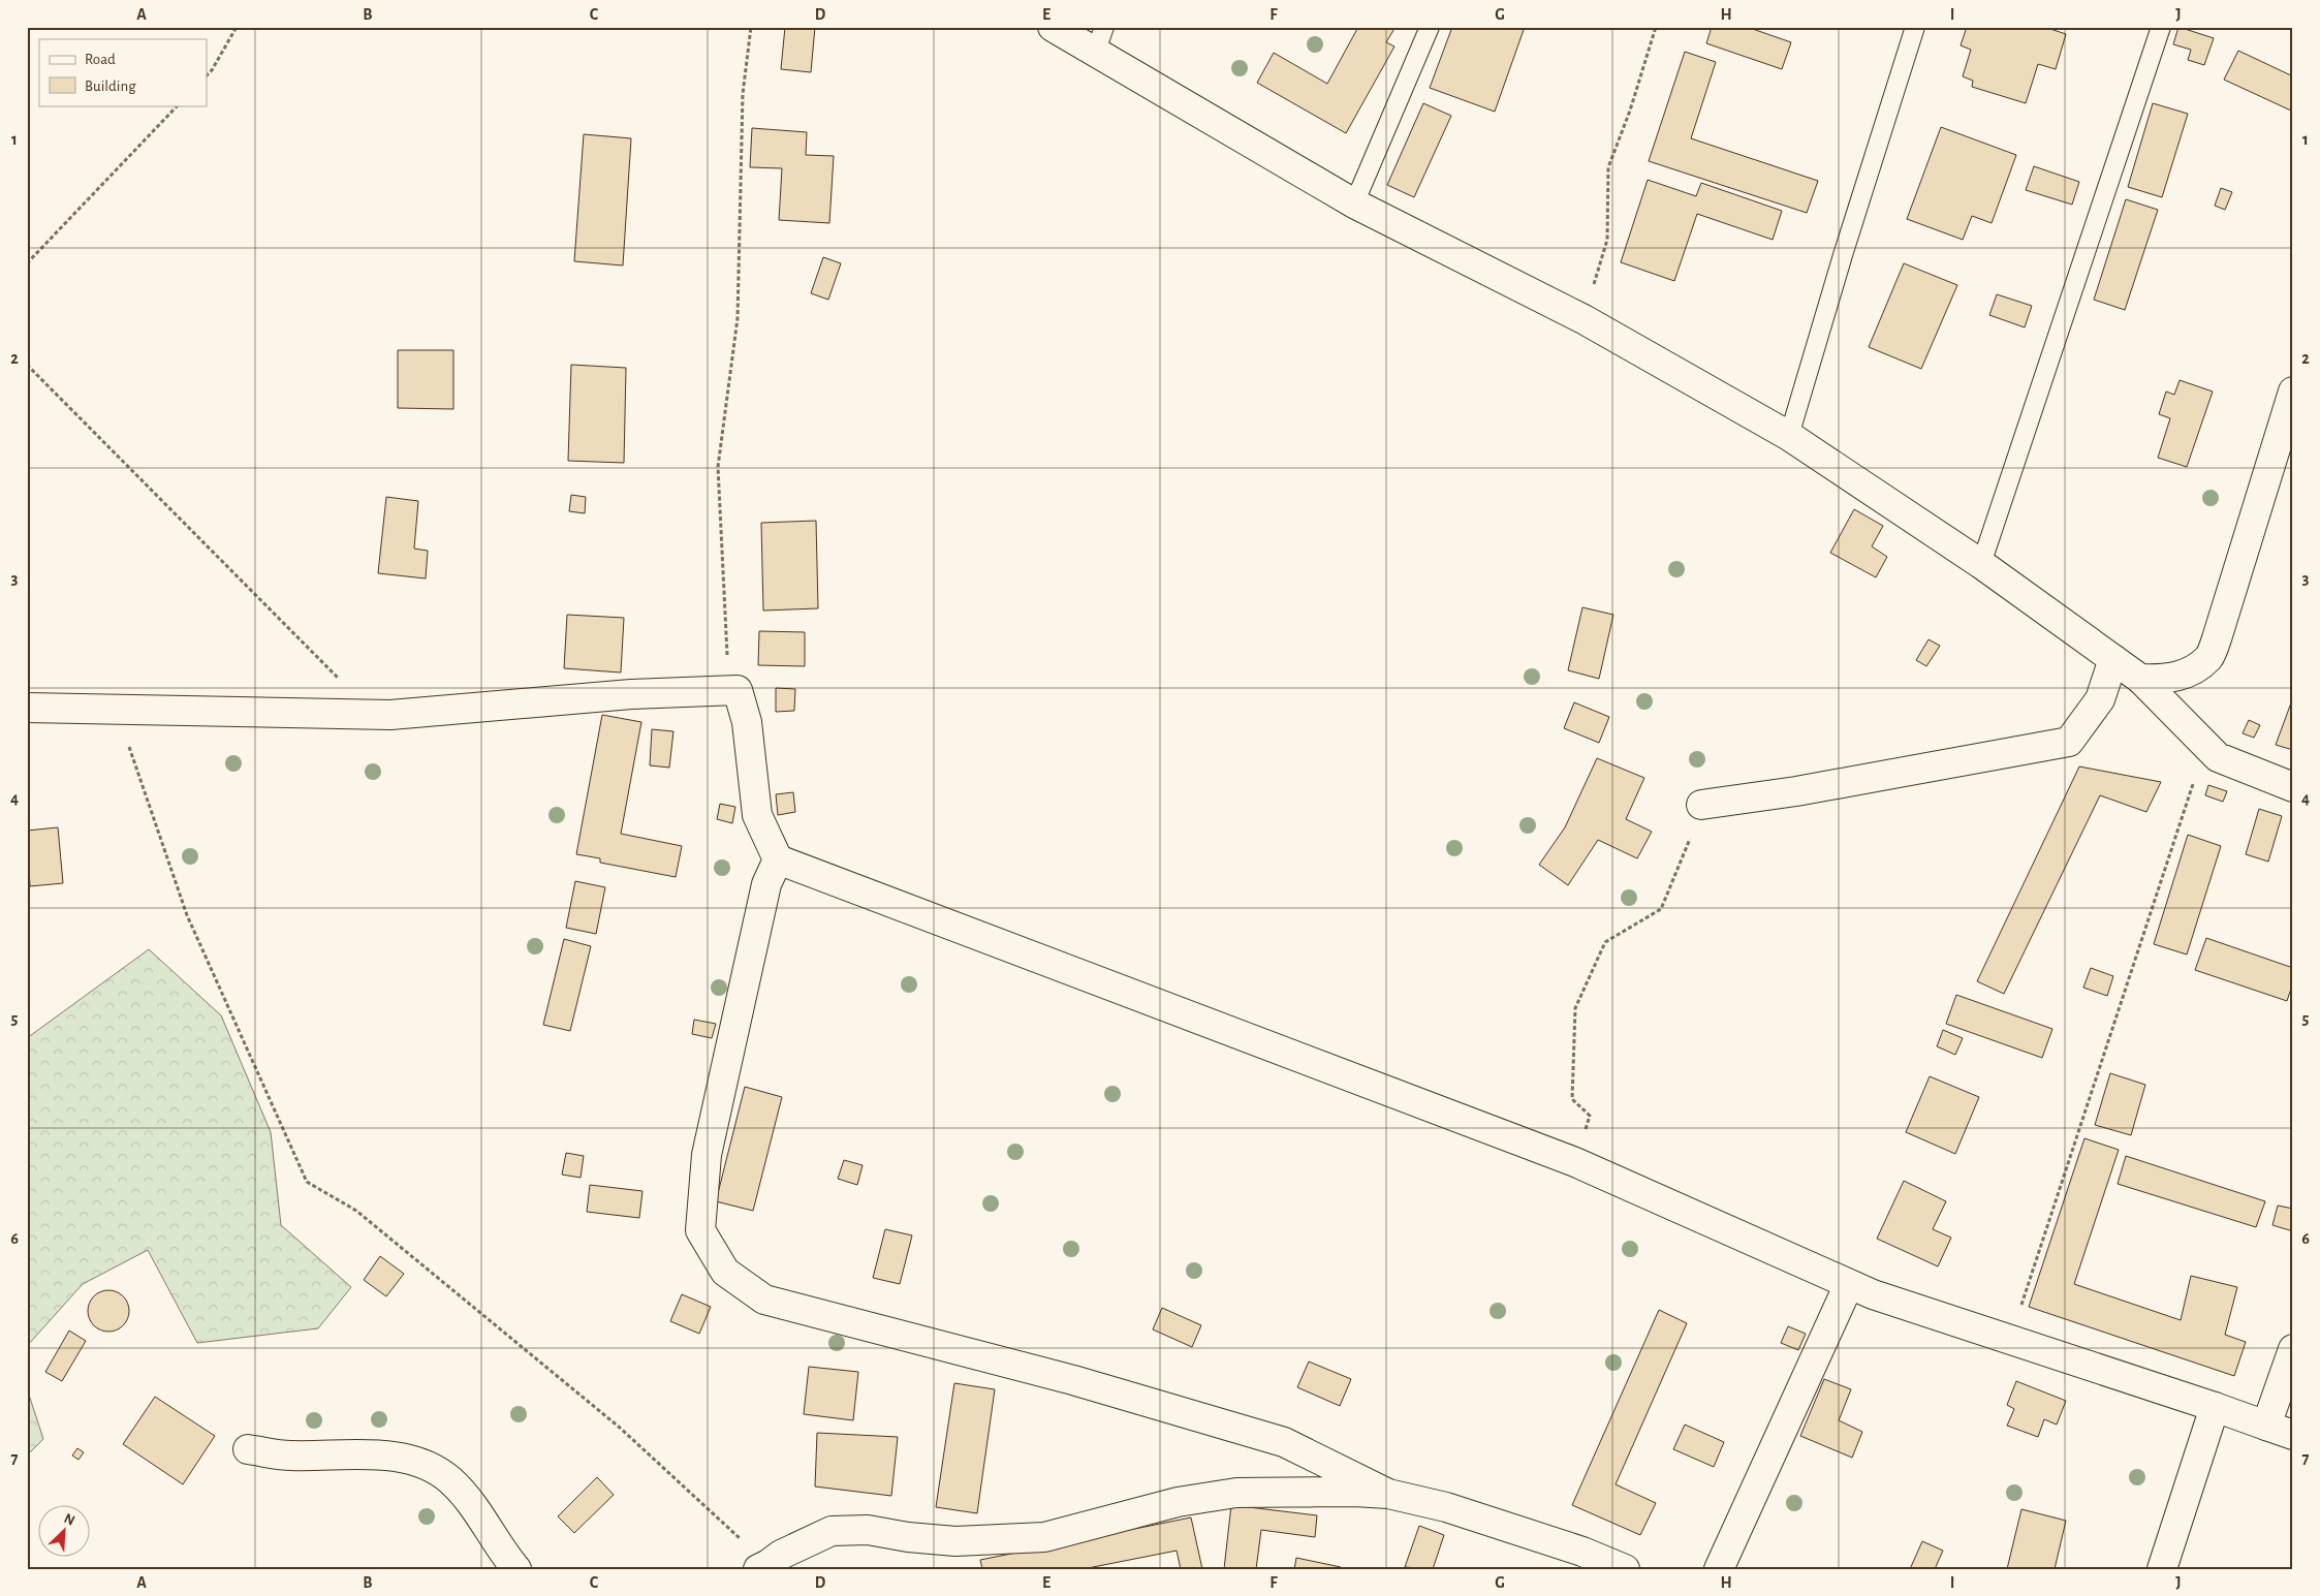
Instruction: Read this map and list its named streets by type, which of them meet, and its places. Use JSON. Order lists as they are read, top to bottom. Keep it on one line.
{"legend":["Road","Building"],"north":"top right","grid":{"columns":["A","B","C","D","E","F","G","H","I","J"],"rows":["1","2","3","4","5","6","7"]}}
